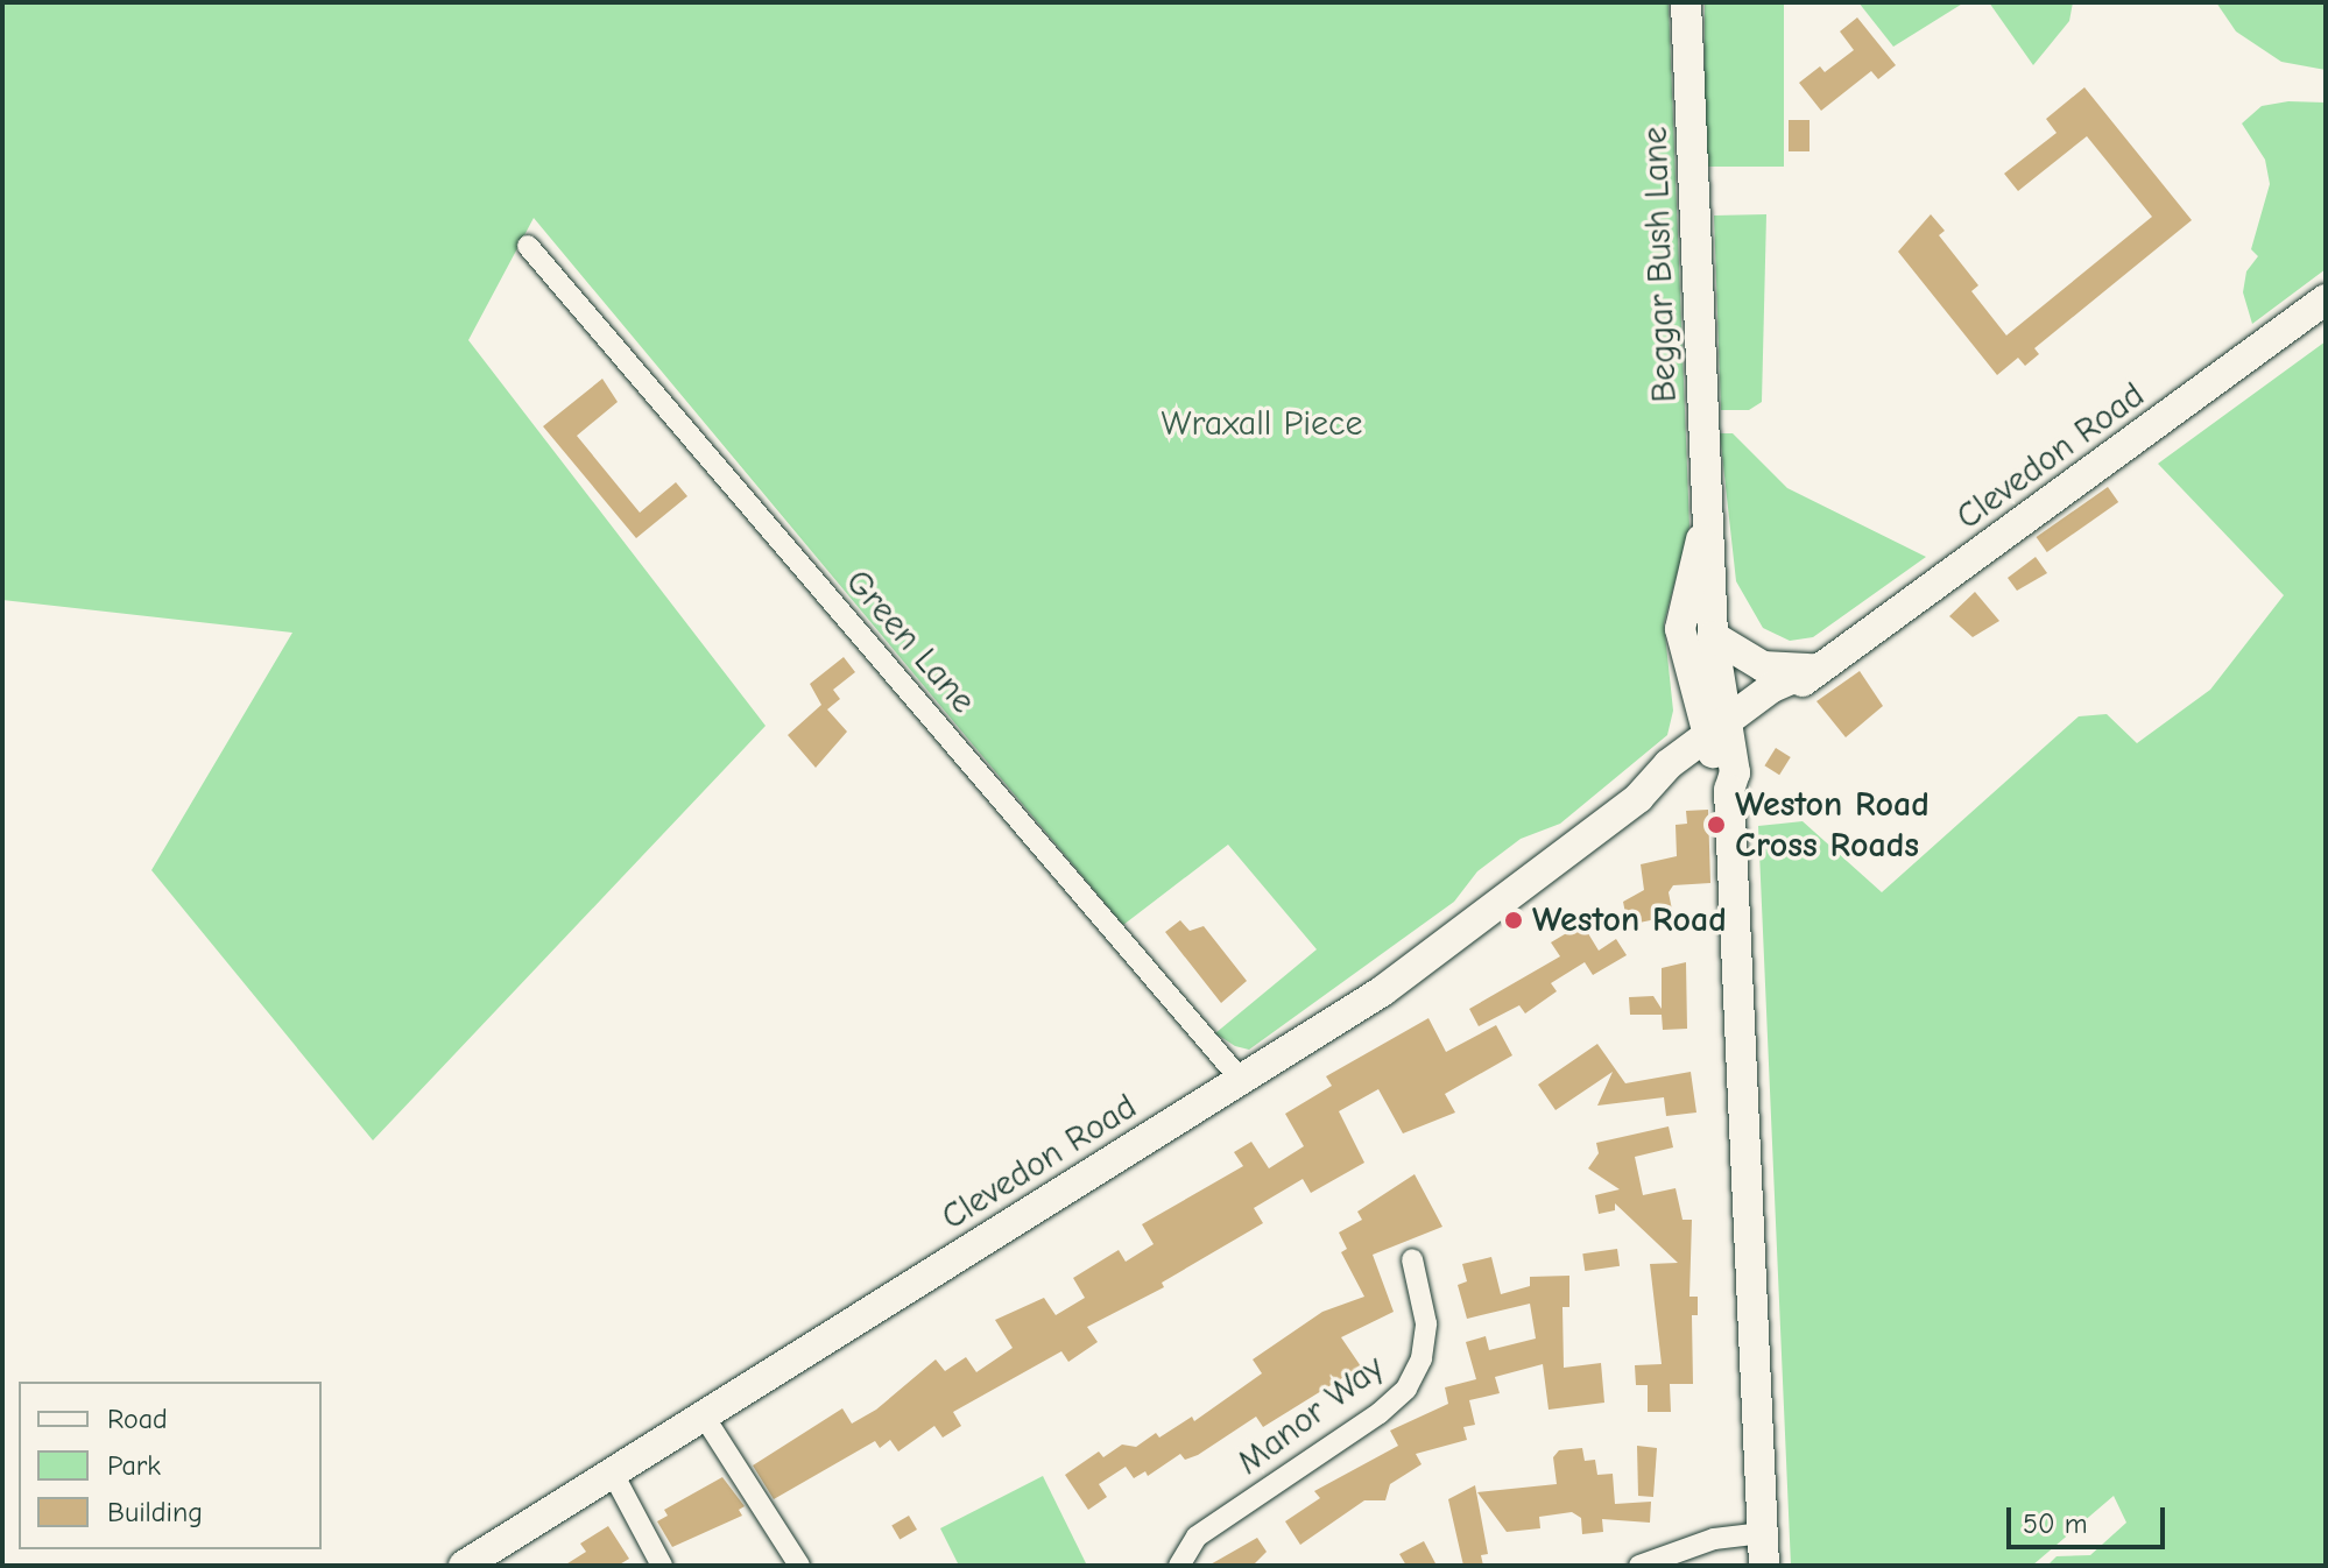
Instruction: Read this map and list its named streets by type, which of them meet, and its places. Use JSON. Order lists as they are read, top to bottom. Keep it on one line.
{"streets":{"main road":["Beggar Bush Lane","Clevedon Road"],"street":["Green Lane","Manor Way"]},"crossings":[["Beggar Bush Lane","Clevedon Road"],["Clevedon Road","Green Lane"]],"parks":["Wraxall Piece"],"places":["Weston Road Cross Roads","Weston Road"],"legend":["Road","Park","Building"],"scale_bar":"50 m"}
